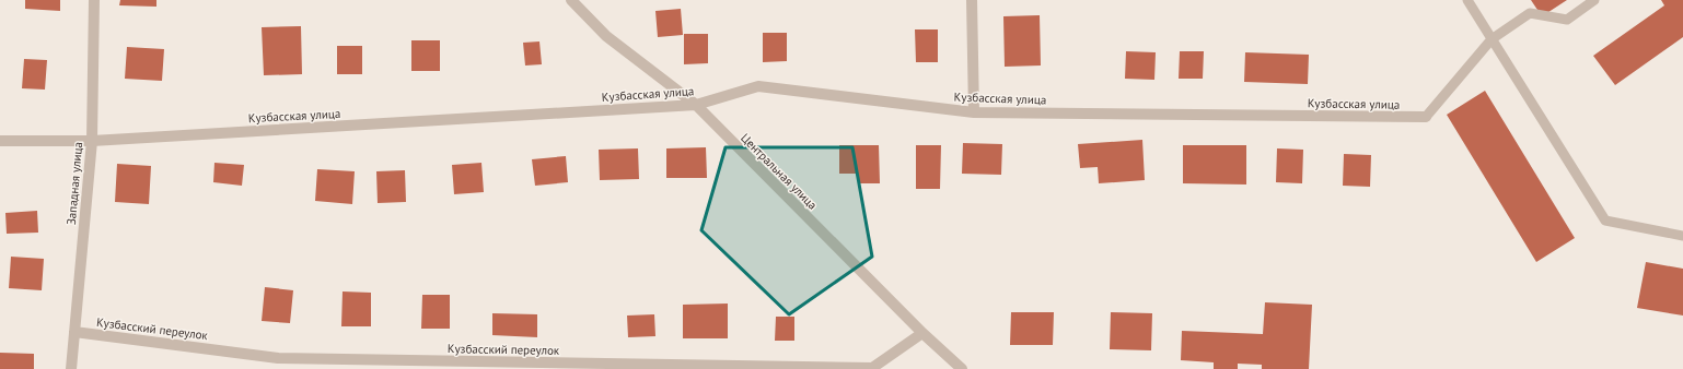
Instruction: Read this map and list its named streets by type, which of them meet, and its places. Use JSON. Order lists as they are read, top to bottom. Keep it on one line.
{"streets":{"street":["Кузбасская улица","Центральная улица","Западная улица","Кузбасский переулок"]},"crossings":[["Кузбасская улица","Центральная улица"],["Кузбасская улица","Западная улица"],["Центральная улица","Кузбасский переулок"],["Западная улица","Кузбасский переулок"]]}
